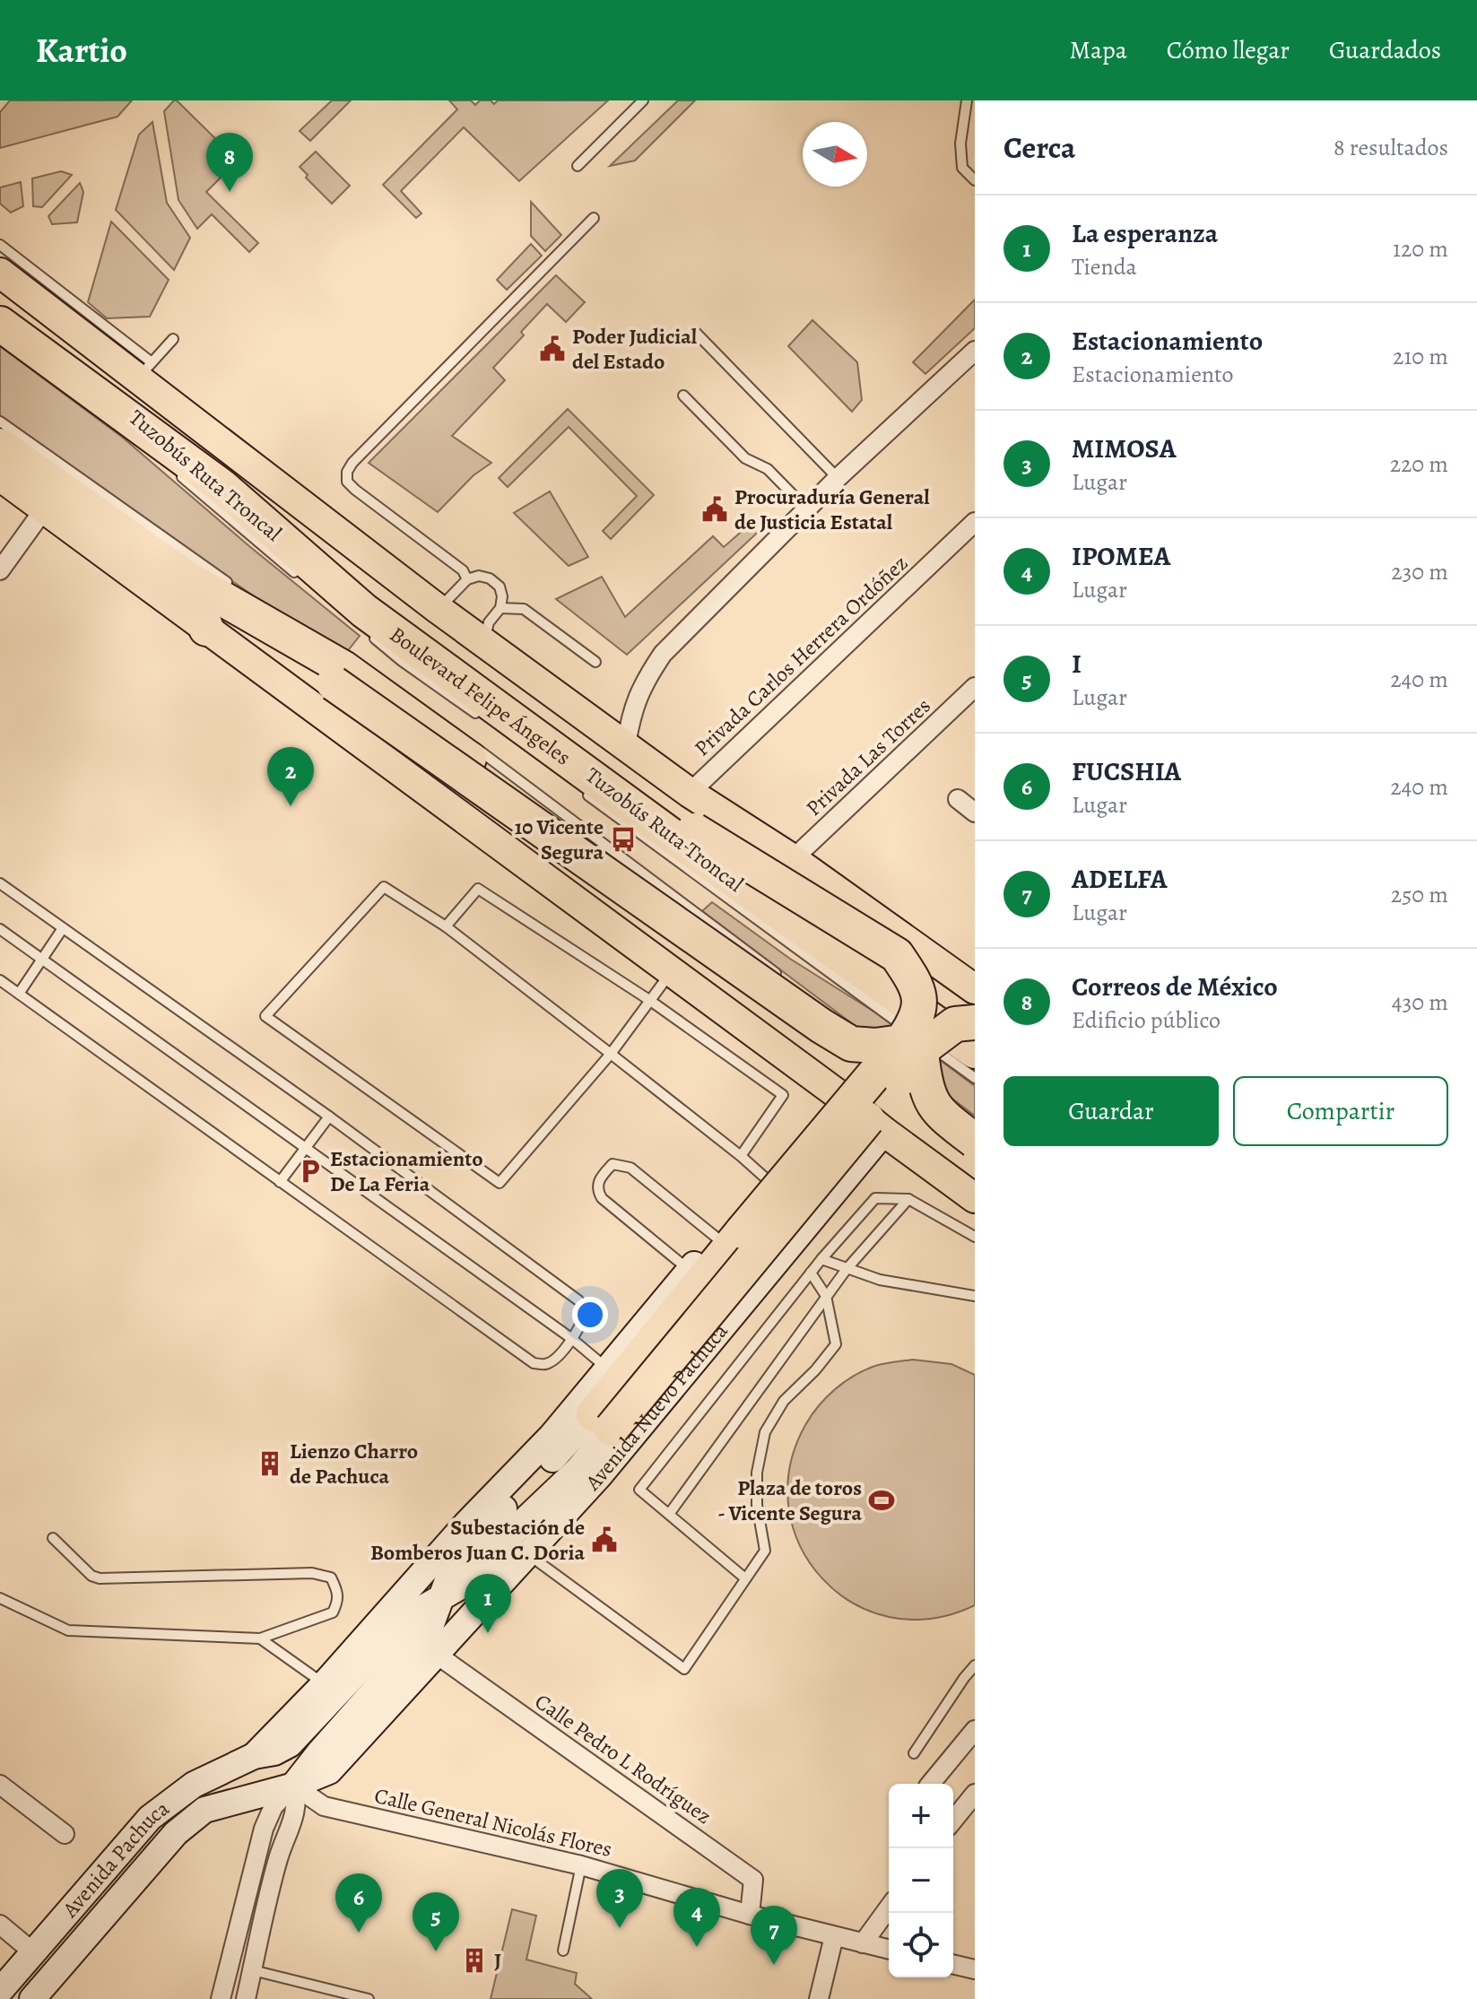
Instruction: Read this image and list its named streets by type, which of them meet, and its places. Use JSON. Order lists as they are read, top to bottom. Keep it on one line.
{"streets":{"highway":["Boulevard Felipe Ángeles"],"main road":["Avenida Nuevo Pachuca","Avenida Pachuca"],"street":["Privada Carlos Herrera Ordóñez","Privada Las Torres","Calle Pedro L Rodríguez","Calle General Nicolás Flores"],"lane":["Tuzobús Ruta Troncal"]},"crossings":[["Avenida Nuevo Pachuca","Calle Pedro L Rodríguez"],["Avenida Nuevo Pachuca","Calle General Nicolás Flores"],["Avenida Nuevo Pachuca","Avenida Pachuca"],["Calle Pedro L Rodríguez","Calle General Nicolás Flores"],["Calle General Nicolás Flores","Avenida Pachuca"]],"places":{"public building":["Poder Judicial del Estado","Procuraduría General de Justicia Estatal","Subestación de Bomberos Juan C. Doria"],"bus stop":["10 Vicente Segura"],"parking":["Estacionamiento De La Feria"],"building":["Lienzo Charro de Pachuca","J"],"sports":["Plaza de toros - Vicente Segura"]},"north":"right","page":{"header":"Kartio","nav":["Mapa","Cómo llegar","Guardados"],"heading":["Cerca","8 resultados"],"pins":["8","2","1","3","6","4","5","7"],"list":[{"mark":"1","name":"La esperanza","note":"Tienda","value":"120 m"},{"mark":"2","name":"Estacionamiento","note":"Estacionamiento","value":"210 m"},{"mark":"3","name":"MIMOSA","note":"Lugar","value":"220 m"},{"mark":"4","name":"IPOMEA","note":"Lugar","value":"230 m"},{"mark":"5","name":"I","note":"Lugar","value":"240 m"},{"mark":"6","name":"FUCSHIA","note":"Lugar","value":"240 m"},{"mark":"7","name":"ADELFA","note":"Lugar","value":"250 m"},{"mark":"8","name":"Correos de México","note":"Edificio público","value":"430 m"}],"buttons":["Guardar","Compartir"],"map_buttons":["+","−"]}}
